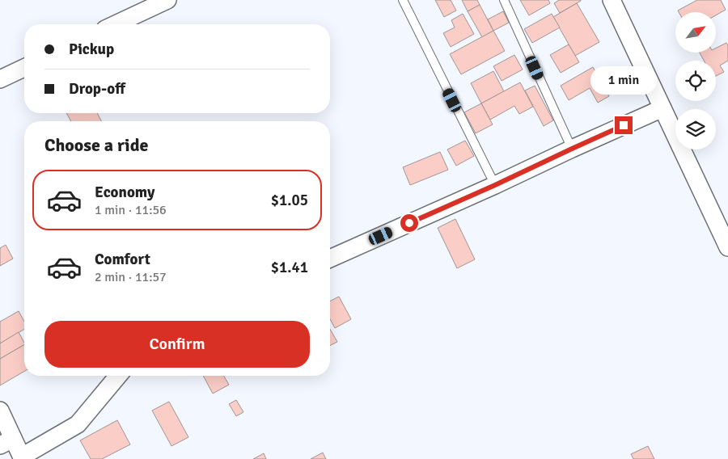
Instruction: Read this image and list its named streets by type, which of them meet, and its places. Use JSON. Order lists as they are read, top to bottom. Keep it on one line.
{"north":"top right","page":{"banner":["Pickup","Drop-off"],"bubble":"1 min","heading":"Choose a ride","list":[{"name":"Economy","note":"1 min · 11:56","value":"$1.05"},{"name":"Comfort","note":"2 min · 11:57","value":"$1.41"}],"buttons":"Confirm"}}
